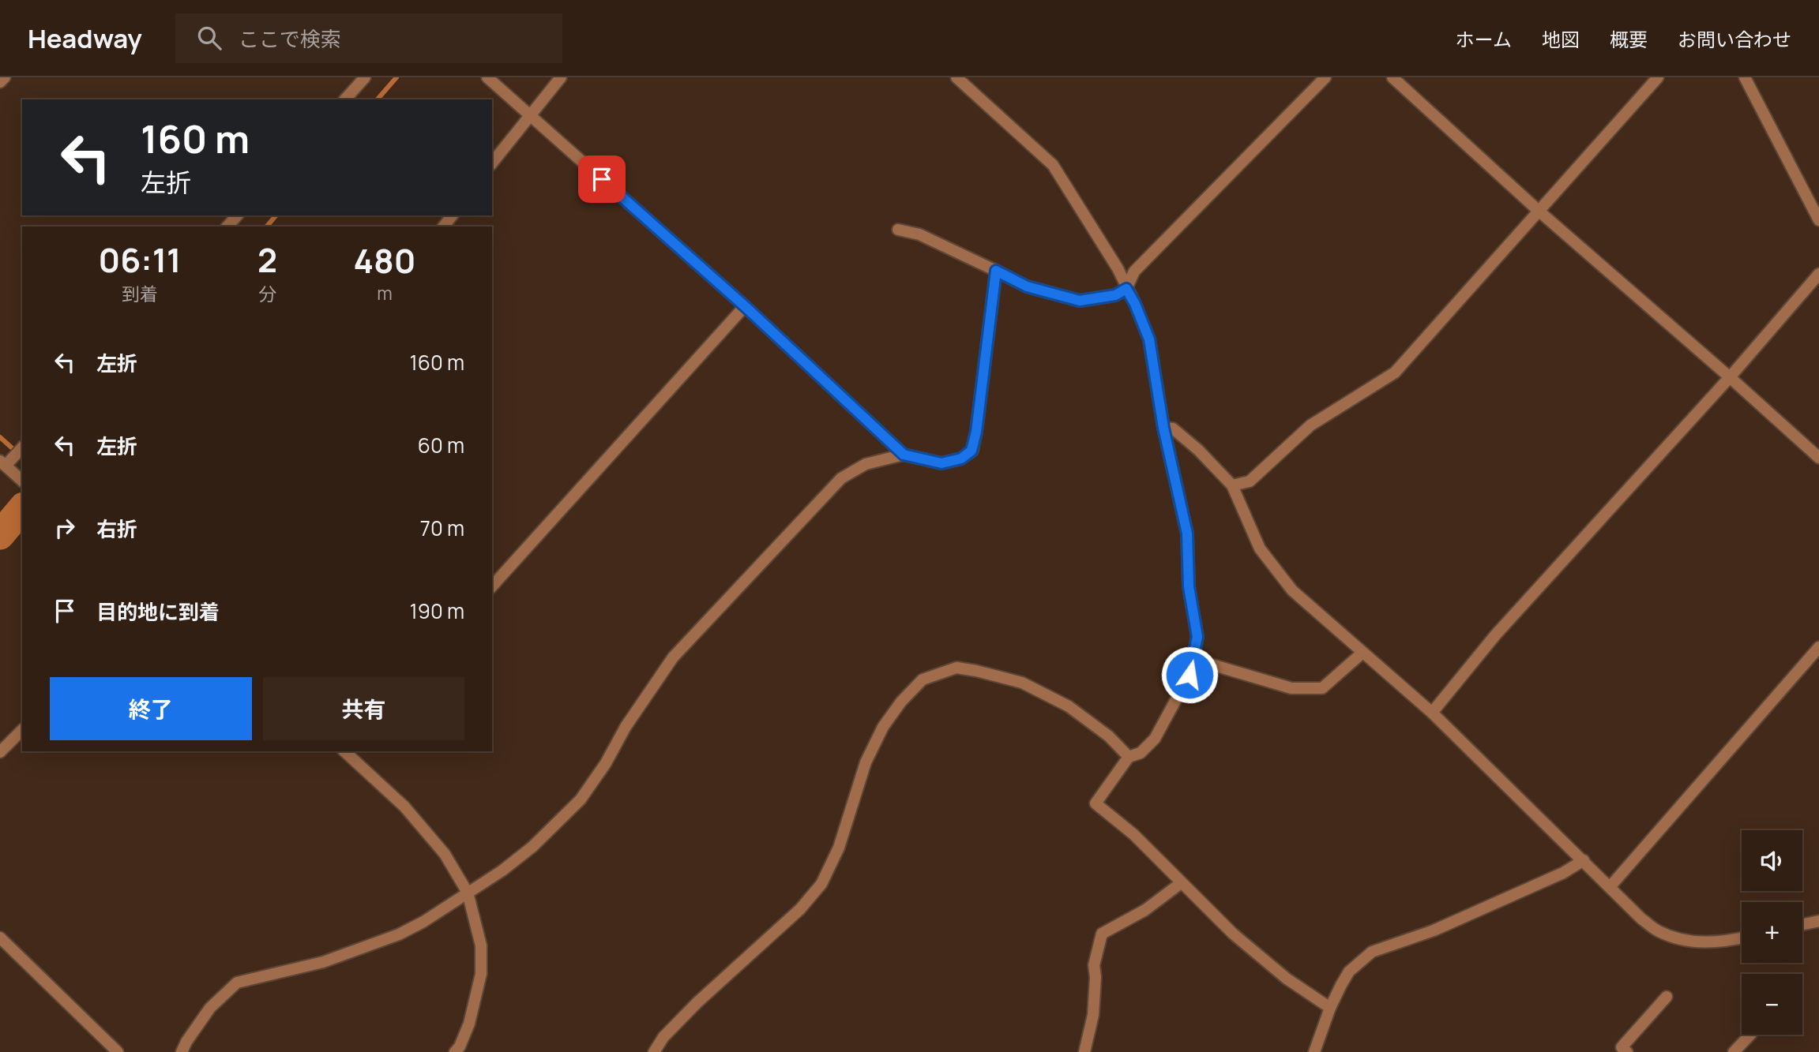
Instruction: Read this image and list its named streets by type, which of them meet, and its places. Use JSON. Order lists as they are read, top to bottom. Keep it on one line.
{"page":{"header":"Headway","search":"ここで検索","nav":["ホーム","地図","概要","お問い合わせ"],"turn":["160 m","左折"],"eta":["06:11","到着","2","分","480","m"],"list":[{"name":"左折","value":"160 m"},{"name":"左折","value":"60 m"},{"name":"右折","value":"70 m"},{"name":"目的地に到着","value":"190 m"}],"buttons":["終了","共有"],"map_buttons":["+","−"]}}
